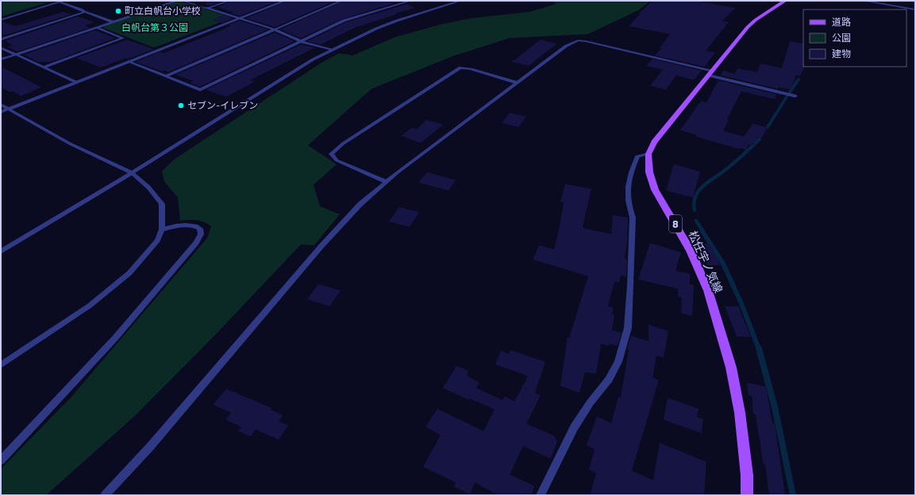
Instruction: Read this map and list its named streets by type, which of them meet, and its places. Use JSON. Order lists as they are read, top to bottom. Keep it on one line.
{"streets":{"main road":["8","松任宇ノ気線"]},"parks":["白帆台第３公園"],"places":["町立白帆台小学校","セブン-イレブン"],"legend":["道路","公園","建物"]}
